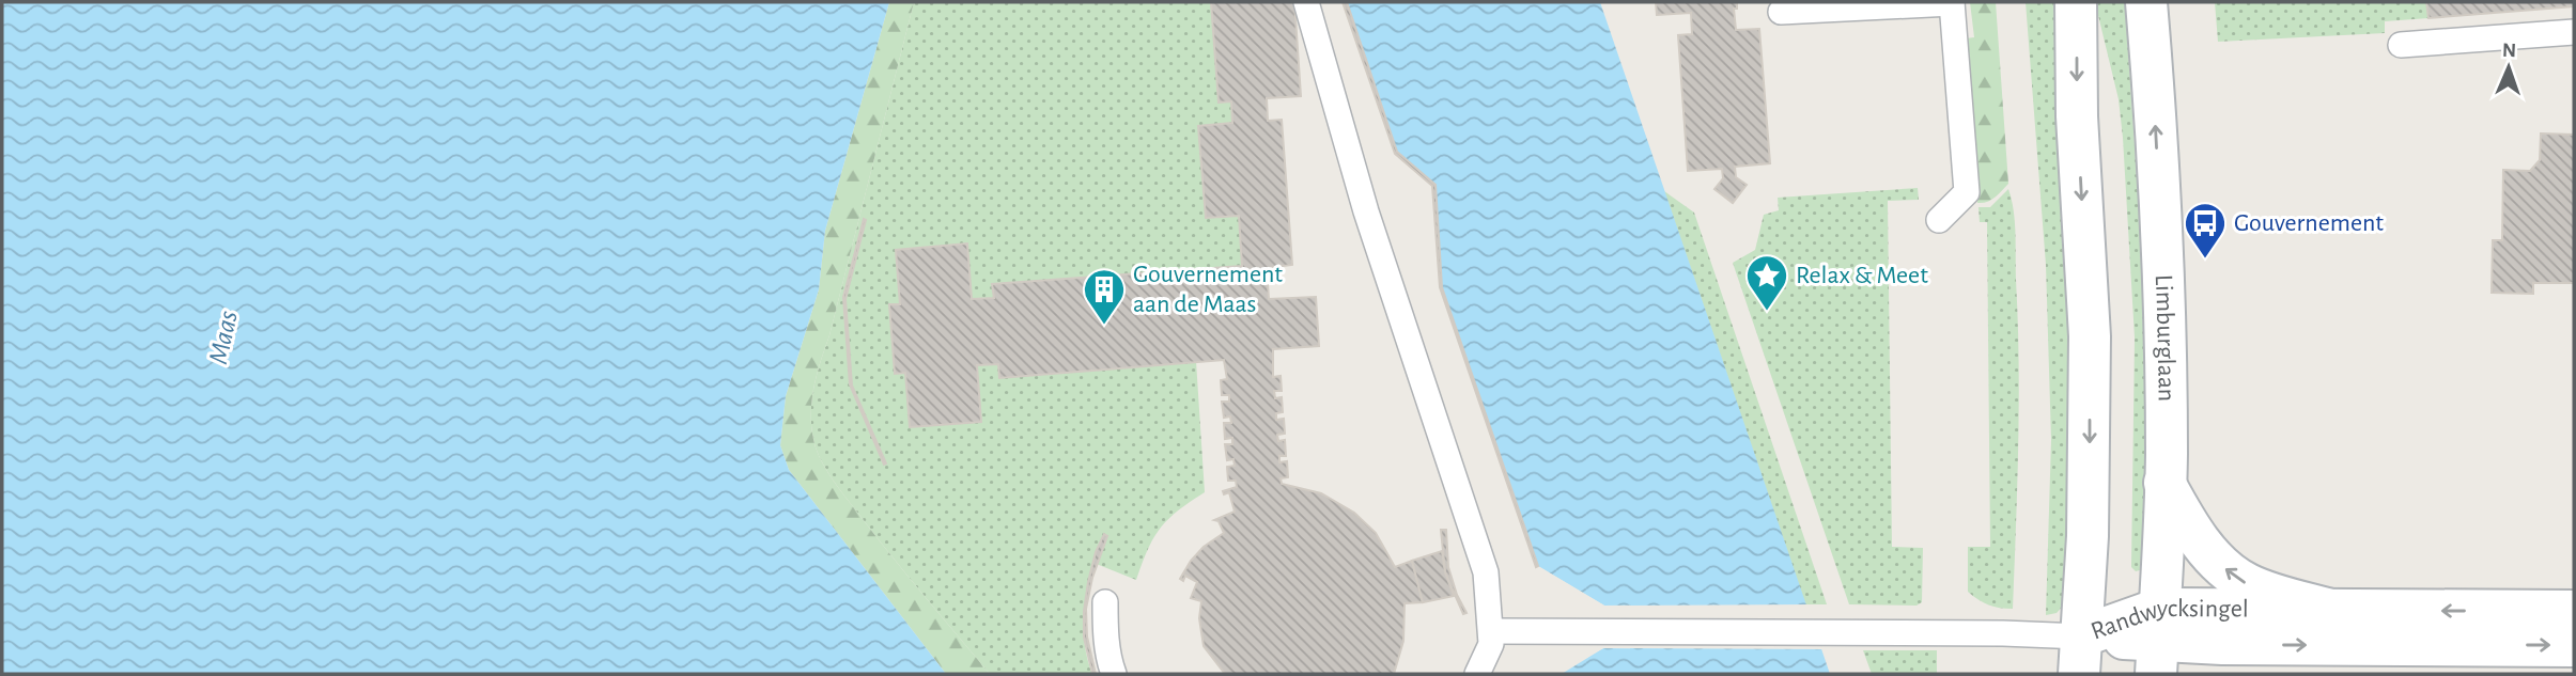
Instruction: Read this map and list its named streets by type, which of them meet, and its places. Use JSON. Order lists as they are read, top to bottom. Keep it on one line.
{"streets":{"main road":["Limburglaan","Randwycksingel"]},"crossings":[["Limburglaan","Randwycksingel"]],"water":["Maas"],"places":{"bus stop":["Gouvernement"],"place":["Relax & Meet"],"building":["Gouvernement aan de Maas"]},"north":"top"}
